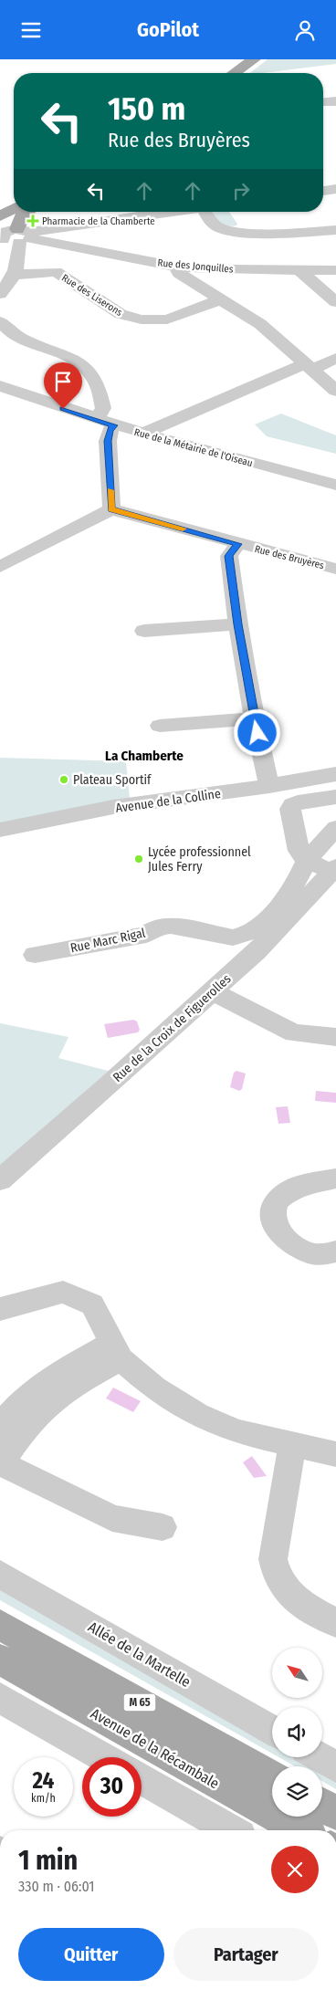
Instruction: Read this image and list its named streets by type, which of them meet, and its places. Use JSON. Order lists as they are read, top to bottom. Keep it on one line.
{"streets":{"main road":["M 65","Avenue de la Récambale"],"street":["Rue des Jonquilles","Rue des Liserons","Rue de la Métairie de l'Oiseau","Rue des Bruyères","Avenue de la Colline","Rue Marc Rigal","Rue de la Croix de Figuerolles","Allée de la Martelle"]},"districts":["La Chamberte"],"places":{"health":["Pharmacie de la Chamberte"],"other":["Plateau Sportif","Lycée professionnel Jules Ferry"]},"north":"top left","page":{"header":"GoPilot","turn":["150 m","Rue des Bruyères"],"speed":"24 km/h","limit":"30","heading":["1 min","330 m · 06:01"],"buttons":["Quitter","Partager"]}}
